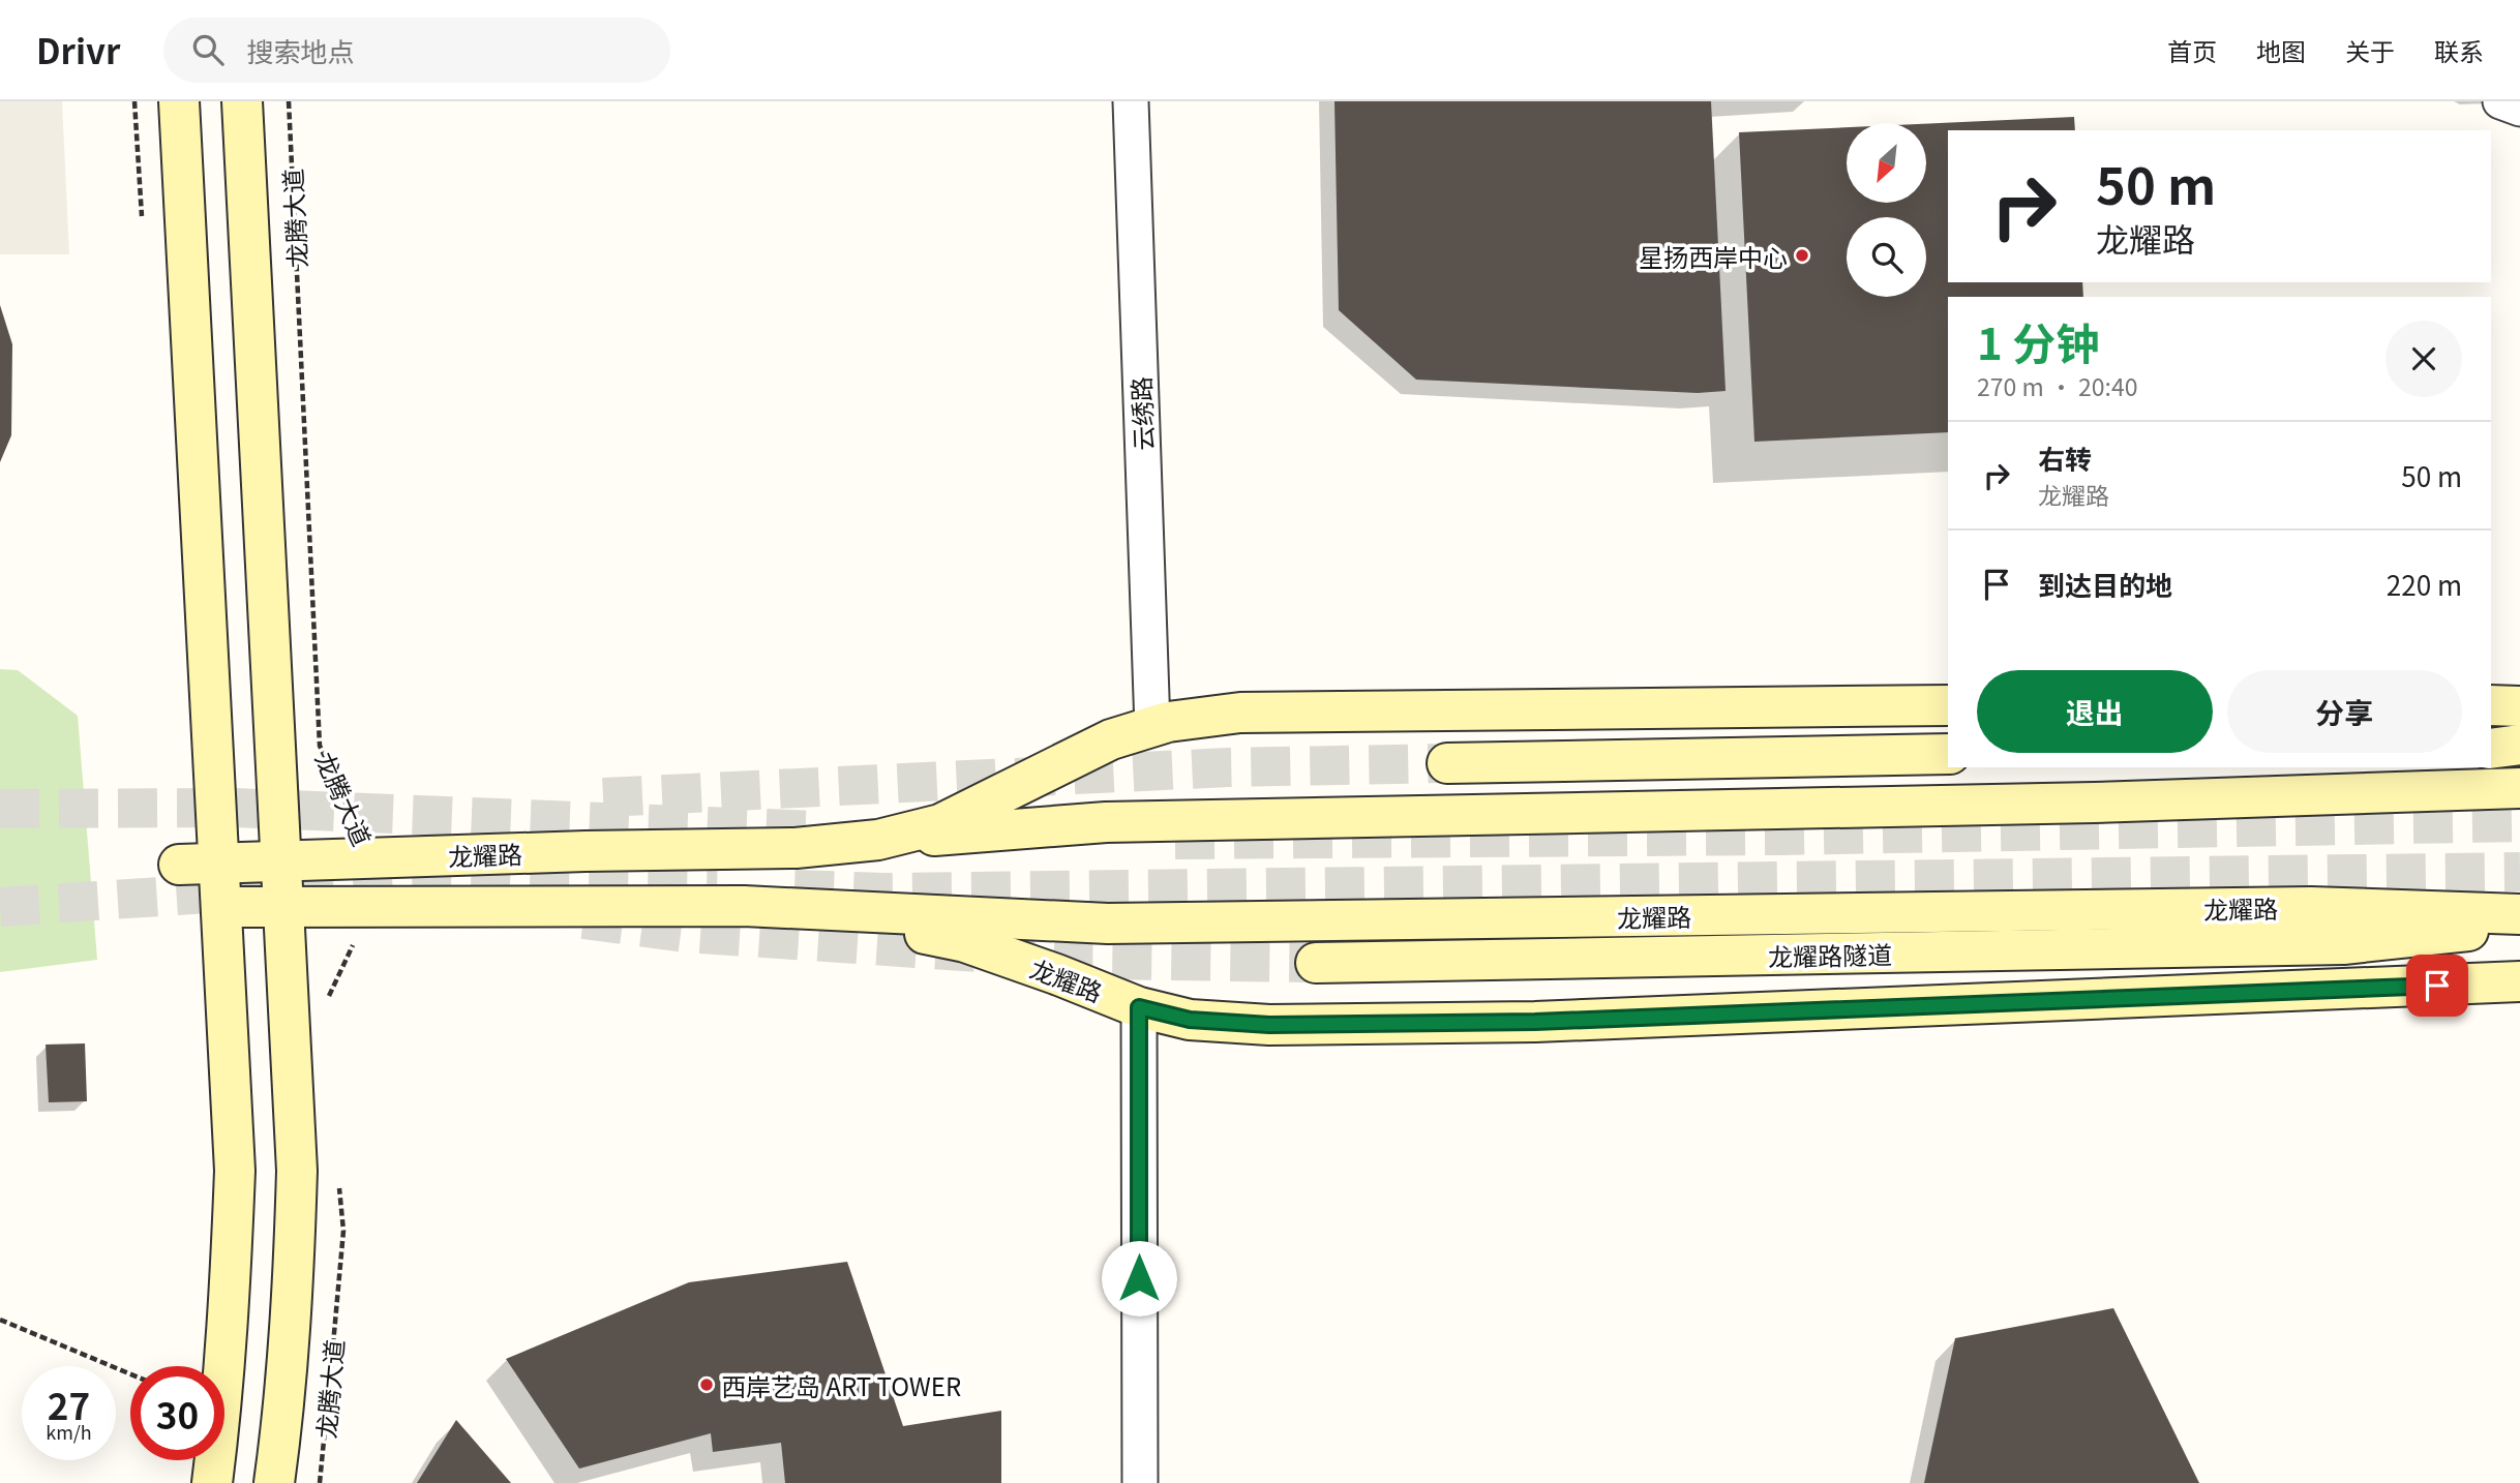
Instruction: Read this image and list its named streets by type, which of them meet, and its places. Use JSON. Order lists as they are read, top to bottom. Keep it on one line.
{"streets":{"main road":["龙腾大道","龙耀路","龙耀路隧道"],"street":["云绣路"]},"crossings":[["龙腾大道","龙耀路"],["云绣路","龙耀路"]],"places":["星扬西岸中心","西岸艺岛 ART TOWER"],"north":"bottom left","page":{"header":"Drivr","search":"搜索地点","nav":["首页","地图","关于","联系"],"turn":["50 m","龙耀路"],"heading":["1 分钟","270 m · 20:40"],"list":[{"name":"右转","note":"龙耀路","value":"50 m"},{"name":"到达目的地","value":"220 m"}],"buttons":["退出","分享"],"speed":"27 km/h","limit":"30"}}
